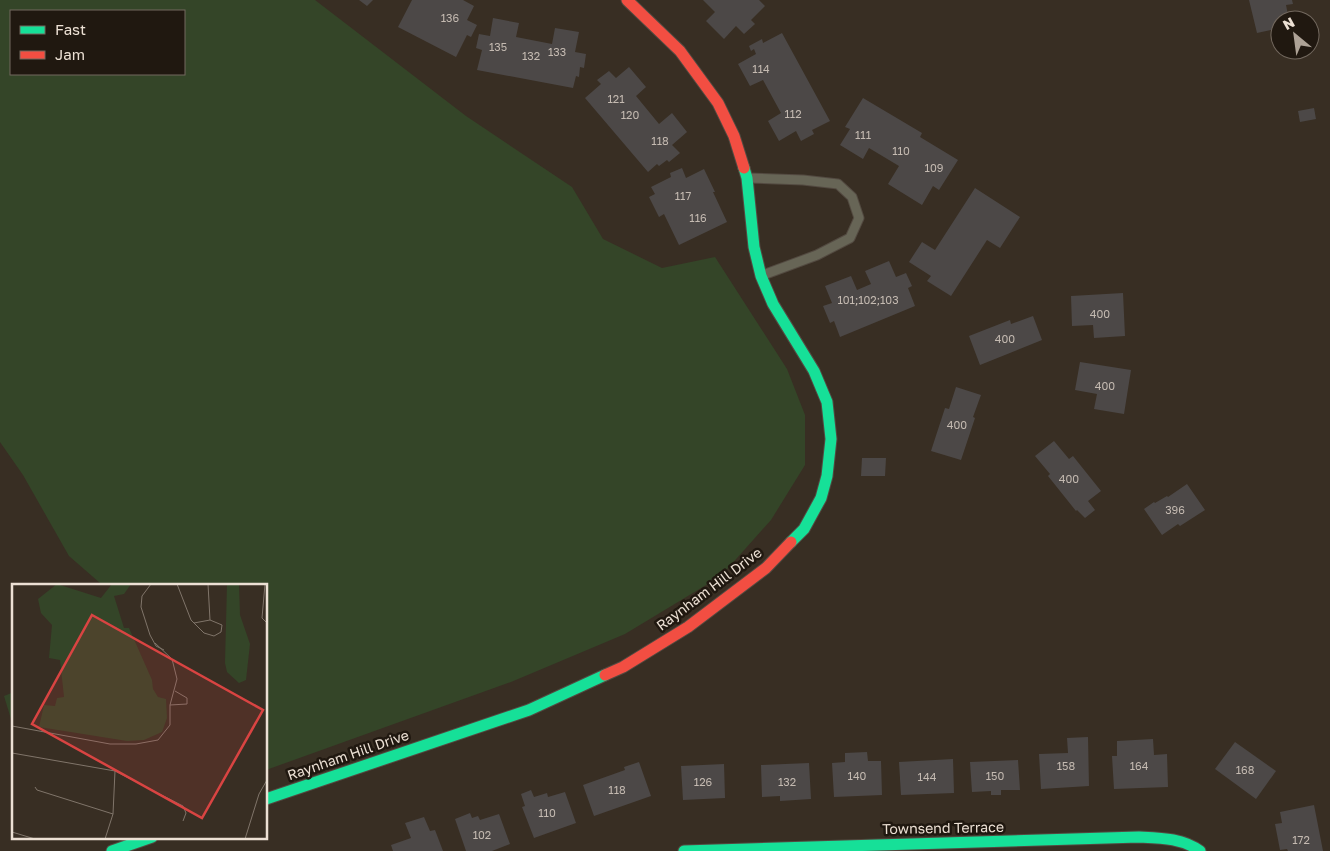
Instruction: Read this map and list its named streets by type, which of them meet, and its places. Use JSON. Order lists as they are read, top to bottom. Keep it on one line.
{"streets":{"street":["Raynham Hill Drive","Townsend Terrace"]},"house_numbers":["136","135","133","132","114","121","112","120","111","118","110","109","117","116","101;102;103","400","400","400","400","400","396","158","164","168","140","150","144","126","132","118","110","102","172"],"legend":["Fast","Jam"],"north":"top left"}
